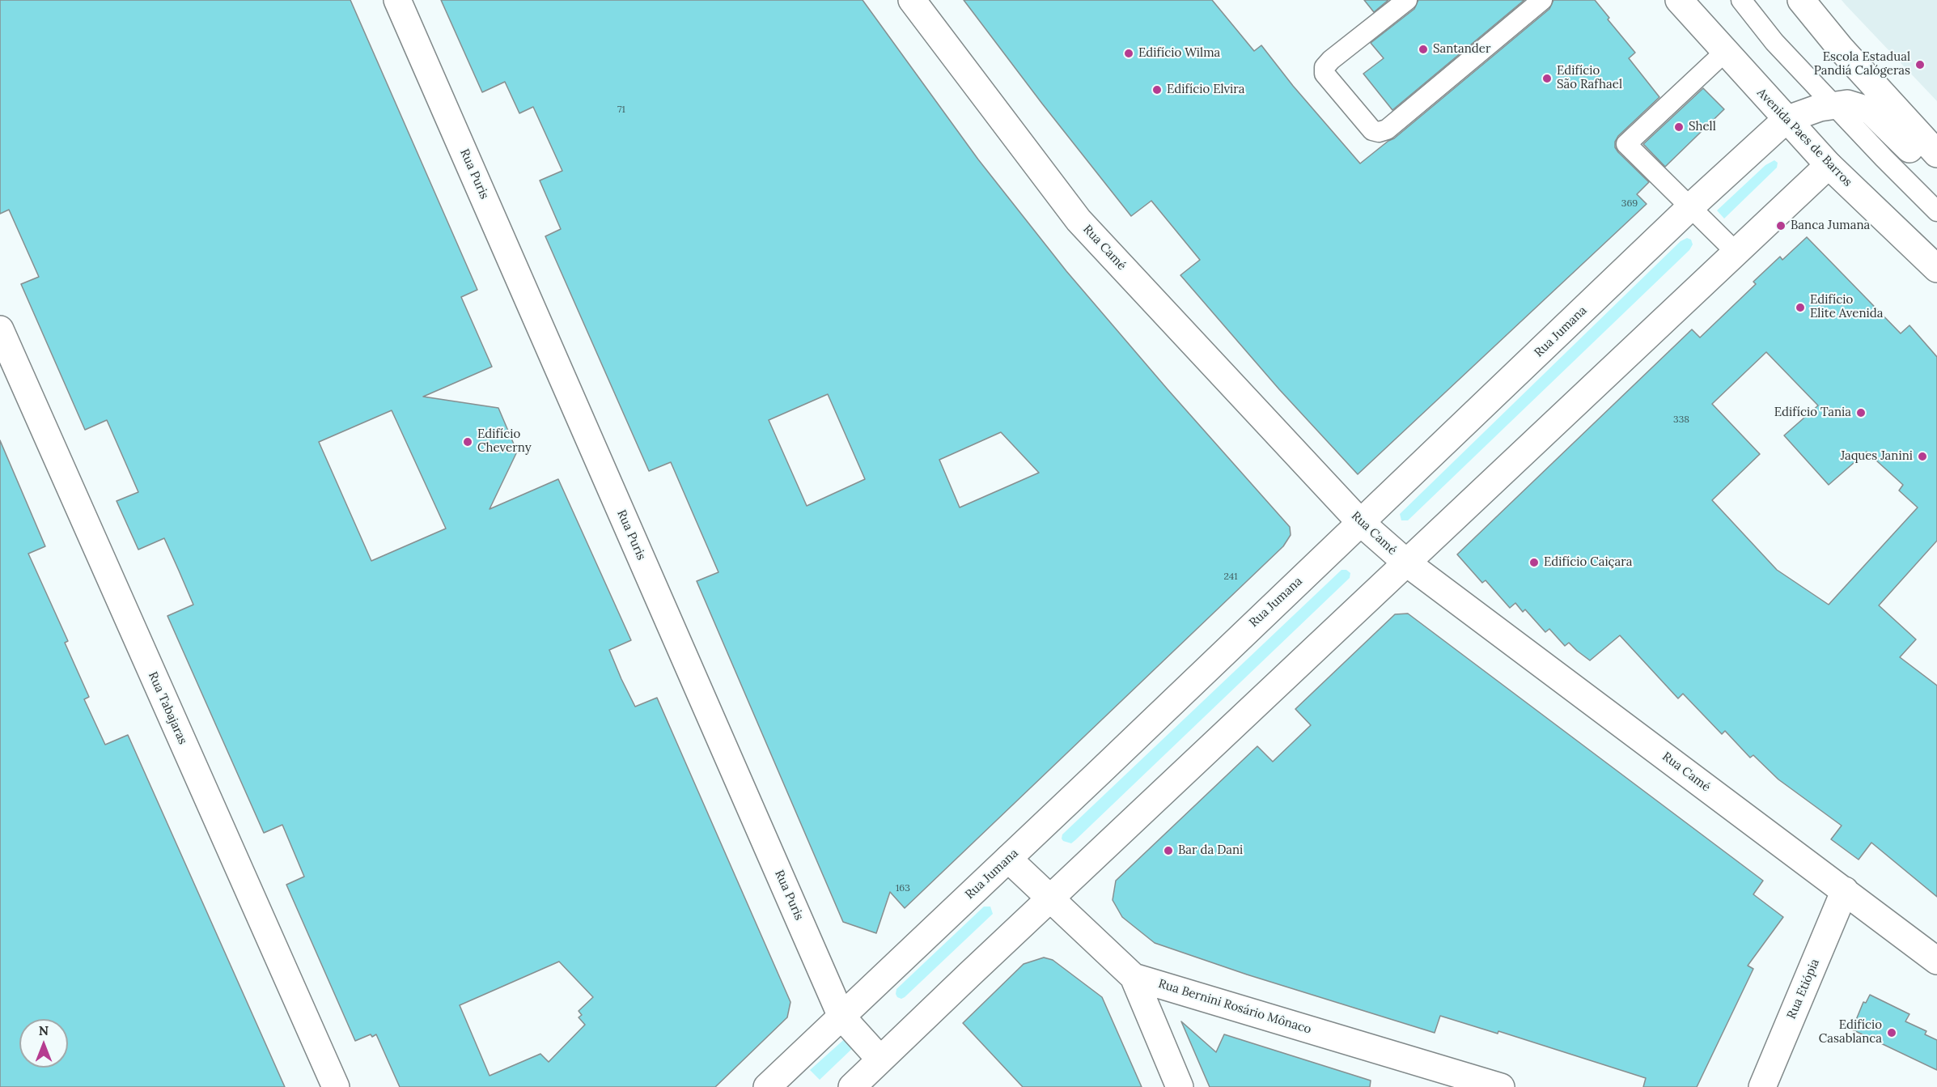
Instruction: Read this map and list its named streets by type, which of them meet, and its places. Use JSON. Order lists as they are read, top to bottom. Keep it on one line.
{"streets":{"street":["Avenida Paes de Barros","Rua Puris","Rua Camé","Rua Jumana","Rua Tabajaras","Rua Etiópia","Rua Bernini Rosário Mônaco"]},"crossings":[["Avenida Paes de Barros","Rua Jumana"],["Rua Puris","Rua Jumana"],["Rua Camé","Rua Jumana"],["Rua Camé","Rua Etiópia"],["Rua Jumana","Rua Bernini Rosário Mônaco"]],"places":["Santander","Edifício Wilma","Escola Estadual Pandiá Calógeras","Edifício São Rafhael","Edifício Elvira","Shell","Banca Jumana","Edifício Elite Avenida","Edifício Tania","Edifício Cheverny","Jaques Janini","Edifício Caiçara","Bar da Dani","Edifício Casablanca"],"house_numbers":["71","369","338","241","163"],"north":"top"}
